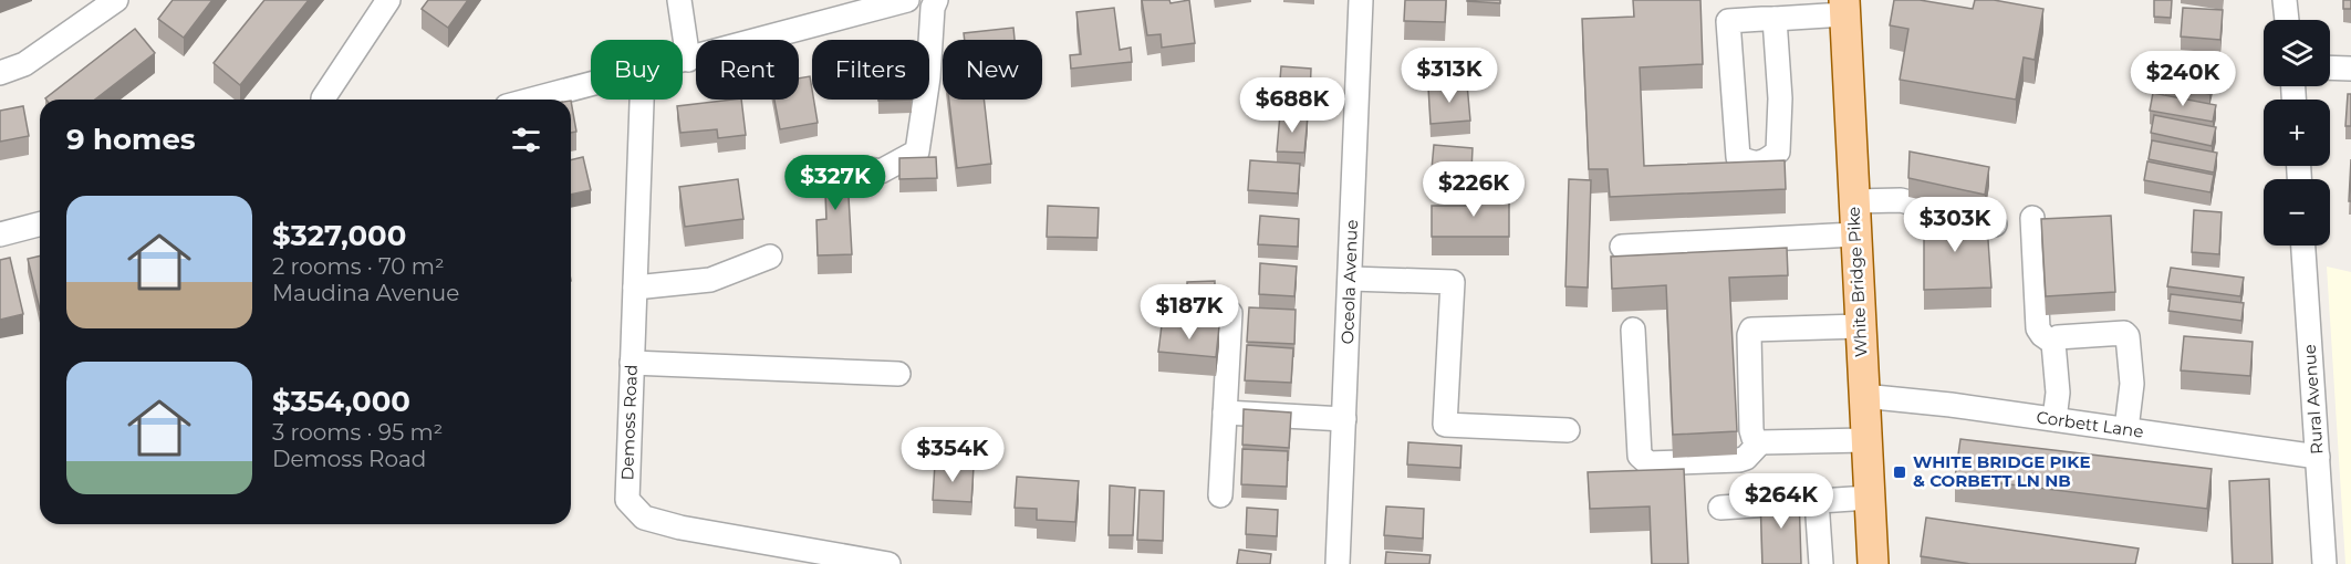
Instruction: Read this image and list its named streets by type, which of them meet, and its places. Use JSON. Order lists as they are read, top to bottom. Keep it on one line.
{"streets":{"main road":["White Bridge Pike"],"street":["Oceola Avenue","Rural Avenue","Demoss Road","Corbett Lane"]},"crossings":[["White Bridge Pike","Corbett Lane"],["Rural Avenue","Corbett Lane"]],"places":{"transit":["WHITE BRIDGE PIKE & CORBETT LN NB"]},"page":{"map_buttons":["+","−"],"chip":["Buy","Rent","Filters","New"],"price":["$313K","$240K","$688K","$327K","$226K","$303K","$187K","$354K","$264K"],"heading":"9 homes","list":[{"name":"$327,000","note":"2 rooms · 70 m² · Maudina Avenue"},{"name":"$354,000","note":"3 rooms · 95 m² · Demoss Road"}]}}
